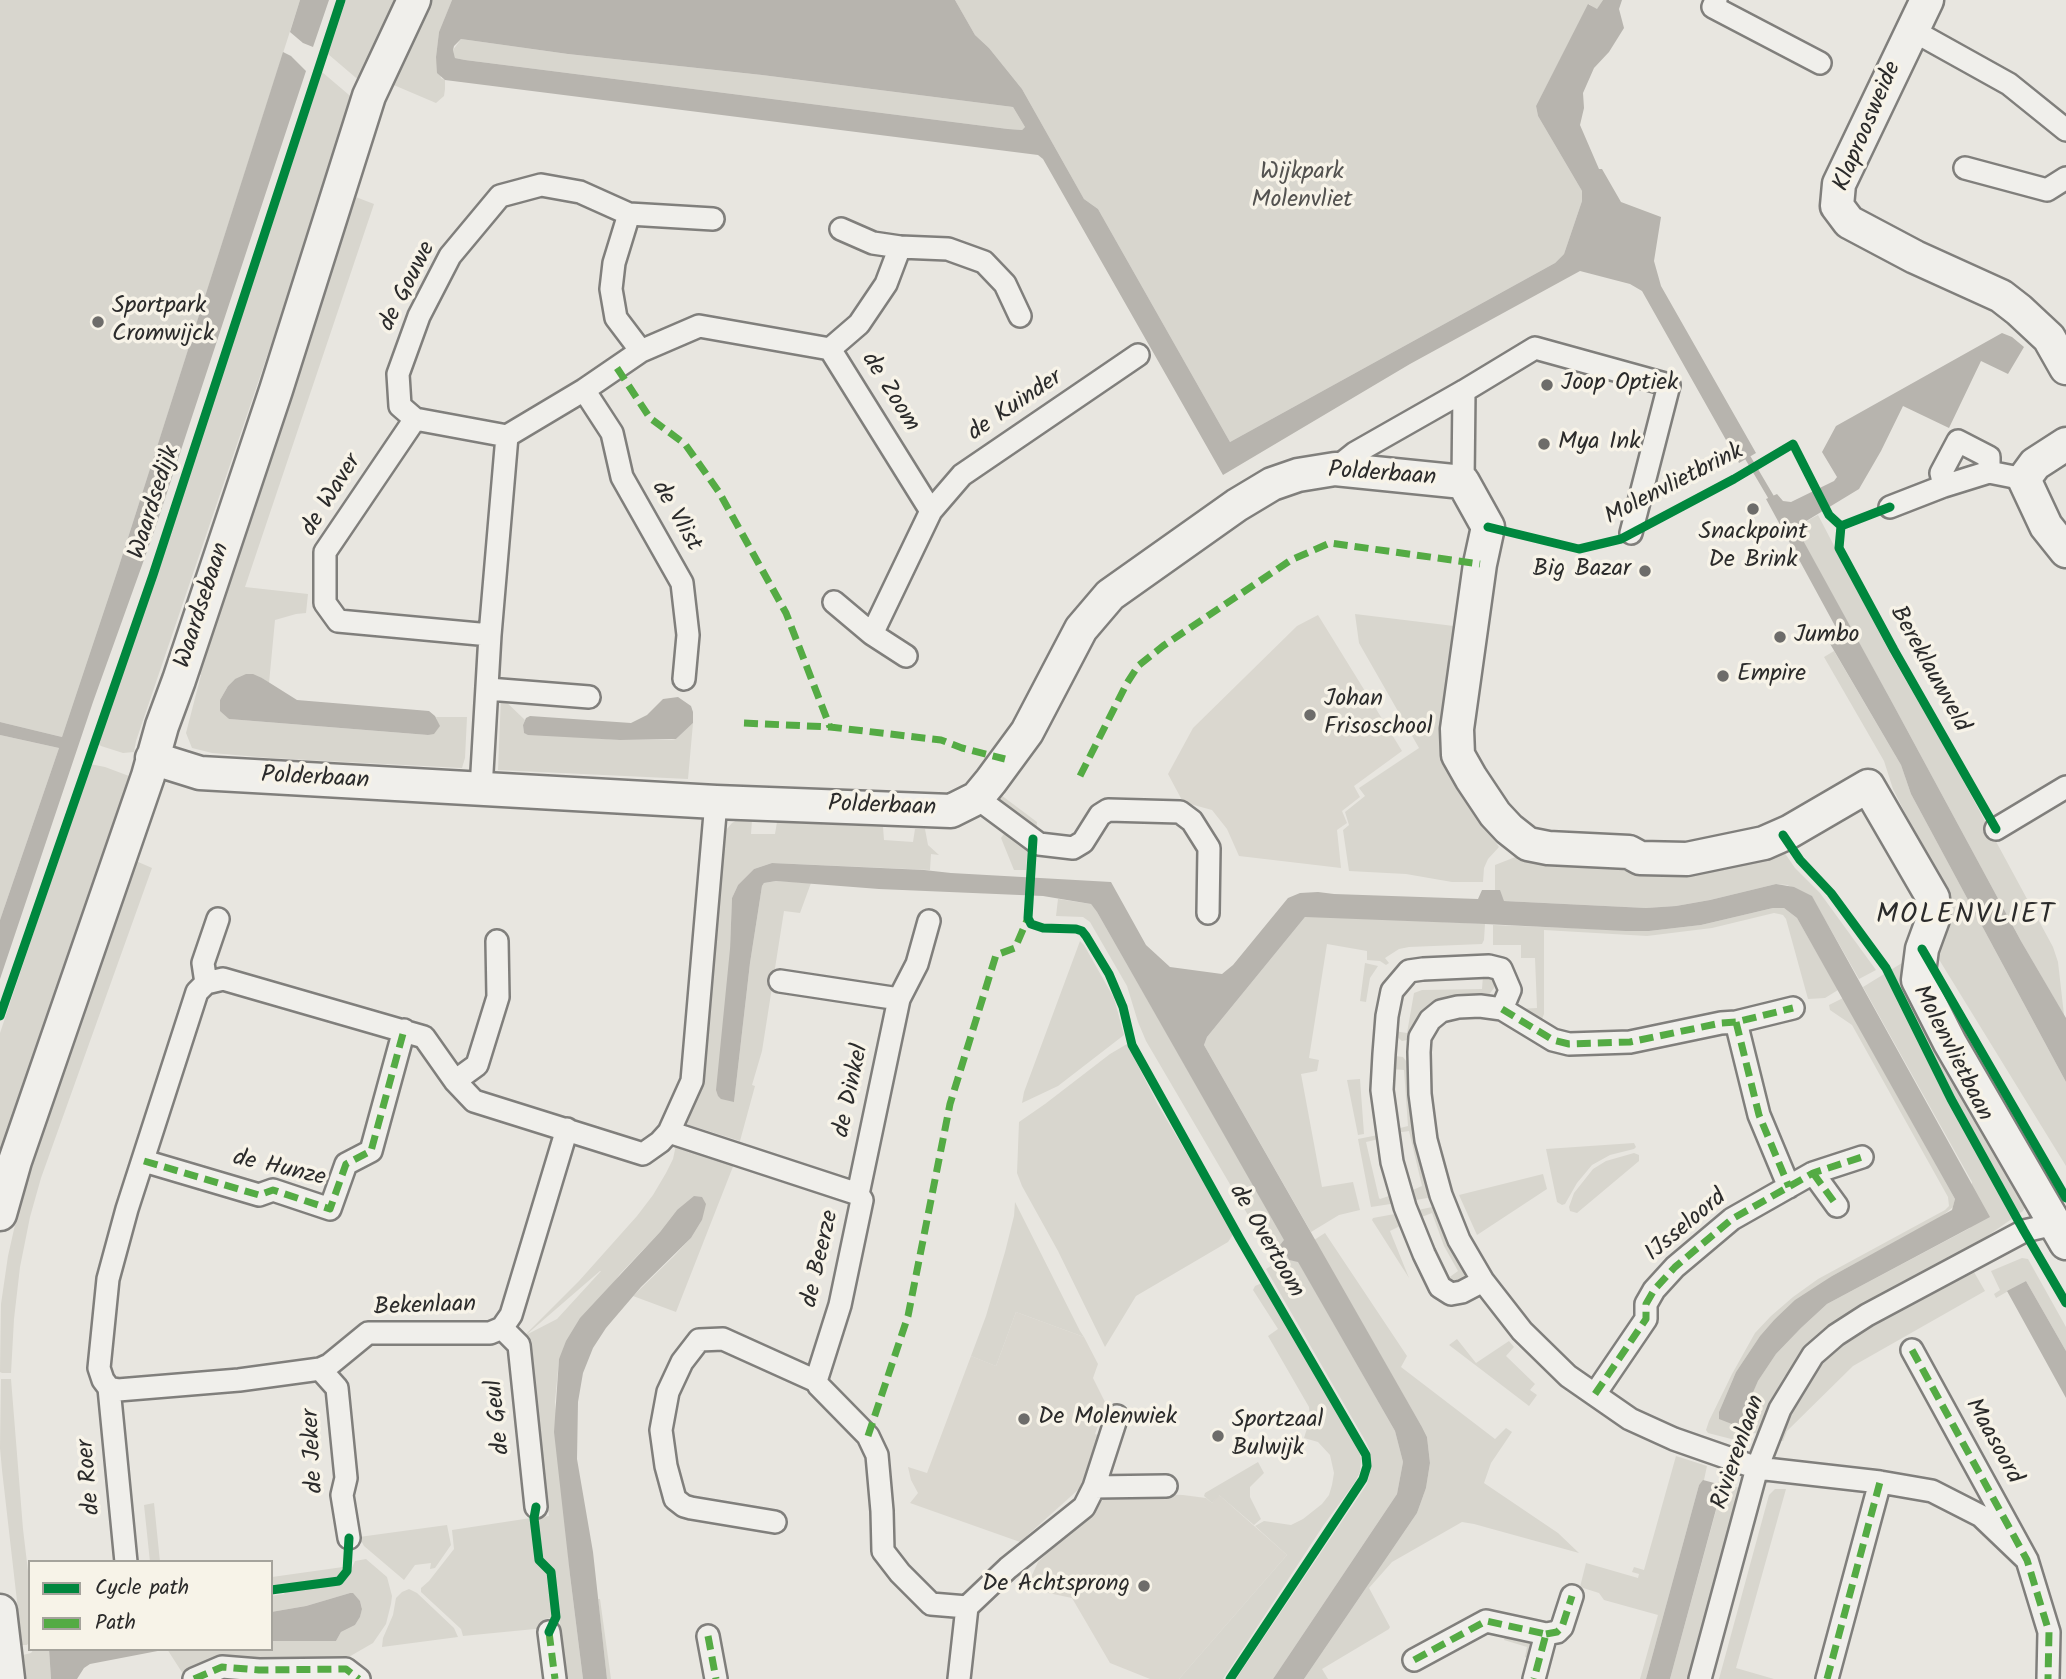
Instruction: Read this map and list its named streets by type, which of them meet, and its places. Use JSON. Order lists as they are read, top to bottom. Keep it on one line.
{"streets":{"street":["Klaproosweide","de Gouwe","de Zoom","de Kuinder","Polderbaan","Molenvlietbrink","de Waver","de Vlist","Waardsebaan","Molenvlietbaan","de Dinkel","de Hunze","IJsseloord","de Beerze","Bekenlaan","de Geul","Maasoord","de Jeker","Rivierenlaan","de Roer"],"cycle path":["Waardsedijk","Bereklauwveld","de Overtoom"]},"crossings":[["de Gouwe","de Waver"],["de Zoom","de Kuinder"],["de Zoom","de Vlist"],["Polderbaan","Molenvlietbrink"],["Polderbaan","Waardsebaan"],["Polderbaan","Molenvlietbaan"],["Molenvlietbaan","Rivierenlaan"],["de Dinkel","de Beerze"],["Bekenlaan","de Geul"],["Bekenlaan","de Jeker"],["Bekenlaan","de Roer"],["Maasoord","Rivierenlaan"]],"districts":["MOLENVLIET"],"parks":["Wijkpark Molenvliet"],"places":["Sportpark Cromwijck","Joop Optiek","Mya Ink","Snackpoint De Brink","Big Bazar","Jumbo","Empire","Johan Frisoschool","De Molenwiek","Sportzaal Bulwijk","De Achtsprong"],"legend":["Cycle path","Path"]}
